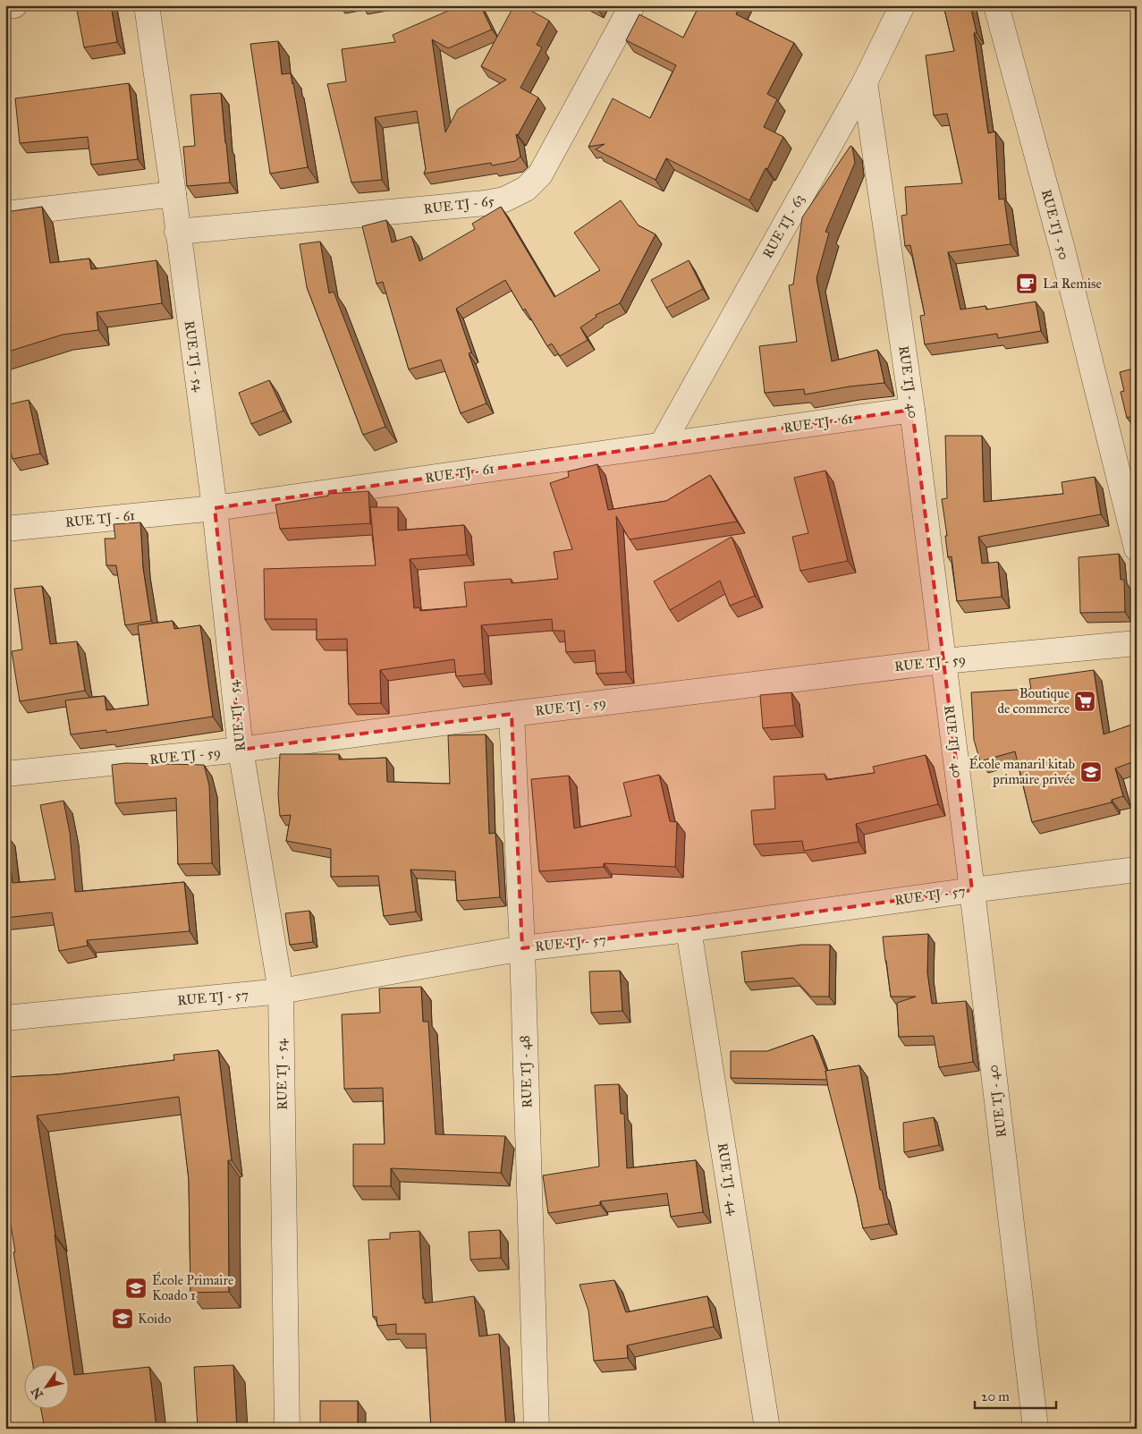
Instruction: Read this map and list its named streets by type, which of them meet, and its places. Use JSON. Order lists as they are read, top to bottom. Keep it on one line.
{"streets":{"street":["RUE TJ - 65","RUE TJ - 50","RUE TJ - 63","RUE TJ - 54","RUE TJ - 40","RUE TJ - 61","RUE TJ - 59","RUE TJ - 57","RUE TJ - 48","RUE TJ - 44"]},"crossings":[["RUE TJ - 65","RUE TJ - 54"],["RUE TJ - 63","RUE TJ - 40"],["RUE TJ - 63","RUE TJ - 61"],["RUE TJ - 54","RUE TJ - 61"],["RUE TJ - 54","RUE TJ - 59"],["RUE TJ - 54","RUE TJ - 57"],["RUE TJ - 40","RUE TJ - 61"],["RUE TJ - 40","RUE TJ - 59"],["RUE TJ - 40","RUE TJ - 57"],["RUE TJ - 59","RUE TJ - 48"],["RUE TJ - 57","RUE TJ - 48"],["RUE TJ - 57","RUE TJ - 44"]],"places":{"cafe":["La Remise"],"supermarket":["Boutique de commerce"],"school or university":["École manaril kitab primaire privée","École Primaire Koado 1","Koido"]},"scale_bar":"20 m","north":"bottom left"}
